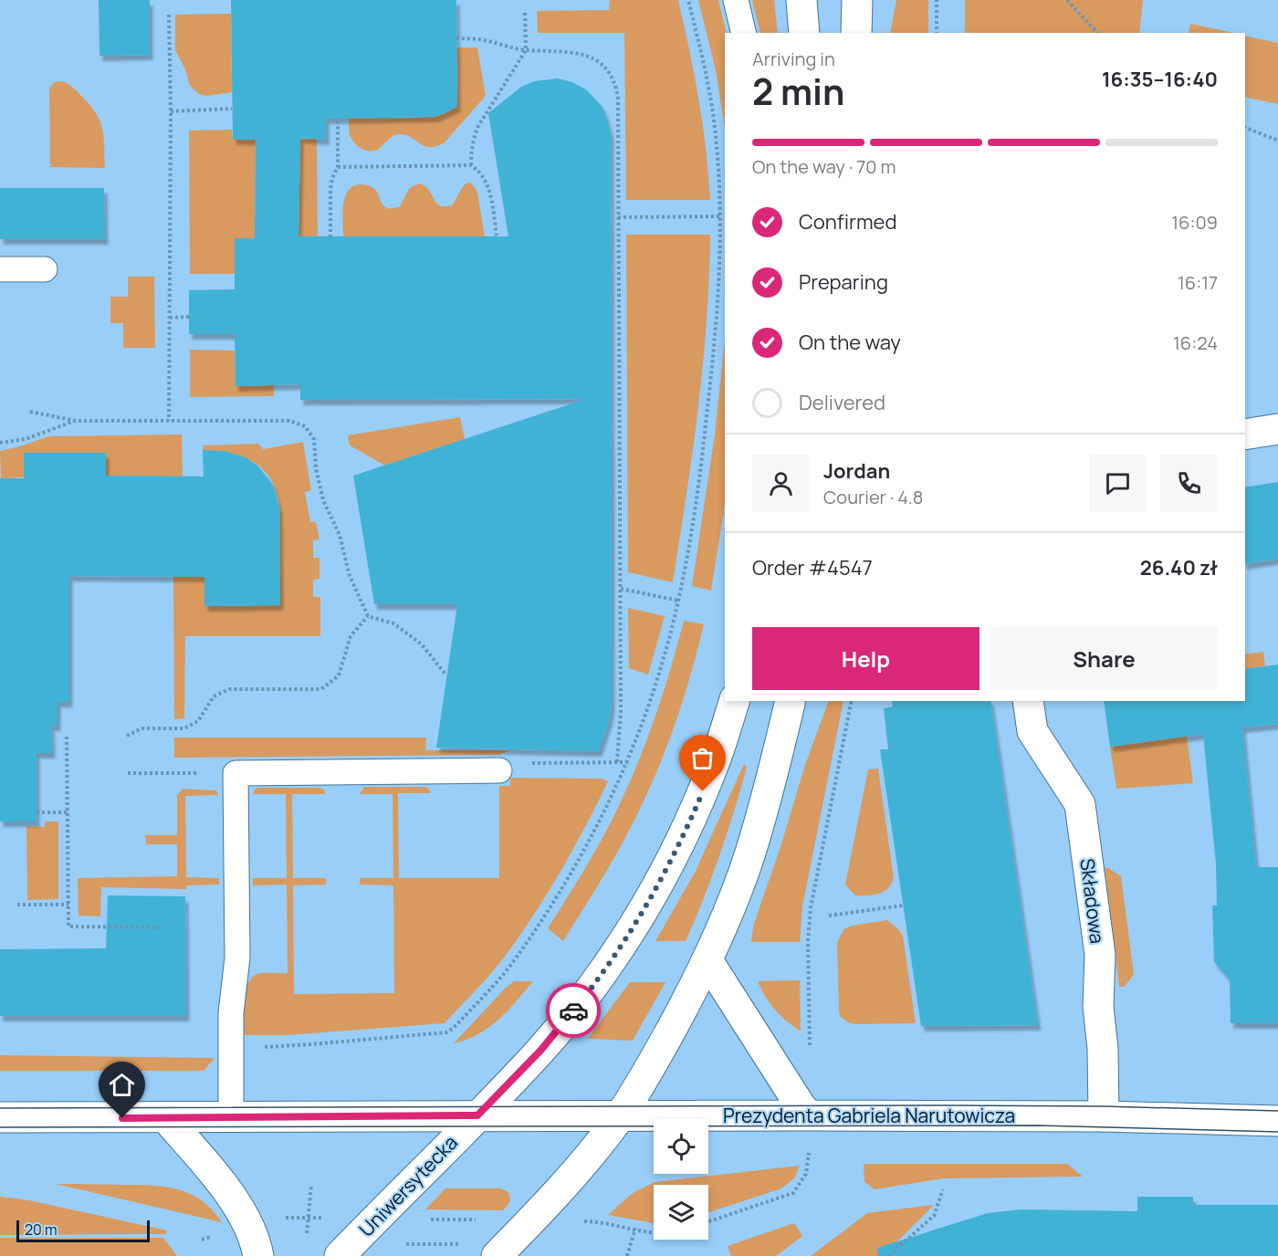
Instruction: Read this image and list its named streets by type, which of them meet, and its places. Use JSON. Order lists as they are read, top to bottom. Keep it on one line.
{"streets":{"street":["Składowa","Prezydenta Gabriela Narutowicza","Uniwersytecka"]},"crossings":[["Składowa","Prezydenta Gabriela Narutowicza"],["Prezydenta Gabriela Narutowicza","Uniwersytecka"]],"scale_bar":"20 m","page":{"heading":["2 min","Arriving in","16:35–16:40"],"panel":["Jordan","Courier · 4.8","Order #4547","26.40 zł"],"bar":"On the way · 70 m","list":[["Confirmed","16:09"],["Preparing","16:17"],["On the way","16:24"],"Delivered"],"buttons":["Help","Share"],"scale":"20 m"}}
